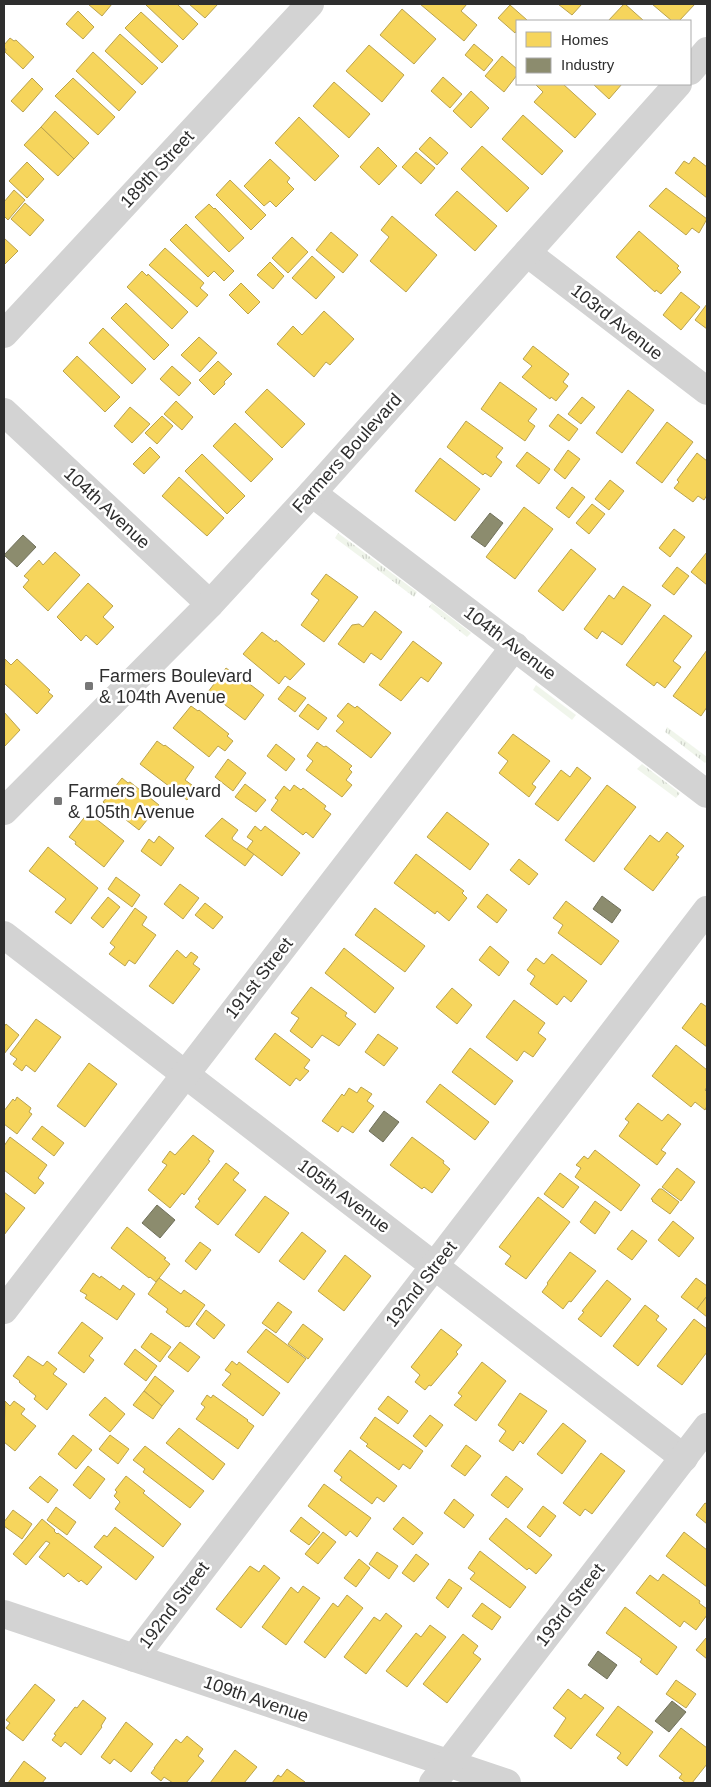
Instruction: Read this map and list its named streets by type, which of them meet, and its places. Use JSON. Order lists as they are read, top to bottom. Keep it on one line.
{"streets":{"street":["189th Street","103rd Avenue","Farmers Boulevard","104th Avenue","191st Street","105th Avenue","192nd Street","193rd Street","109th Avenue"]},"crossings":[["103rd Avenue","Farmers Boulevard"],["Farmers Boulevard","104th Avenue"],["104th Avenue","191st Street"],["191st Street","105th Avenue"],["105th Avenue","192nd Street"],["105th Avenue","193rd Street"],["192nd Street","109th Avenue"],["193rd Street","109th Avenue"]],"places":{"transit":["Farmers Boulevard & 104th Avenue","Farmers Boulevard & 105th Avenue"]},"legend":["Homes","Industry"]}
